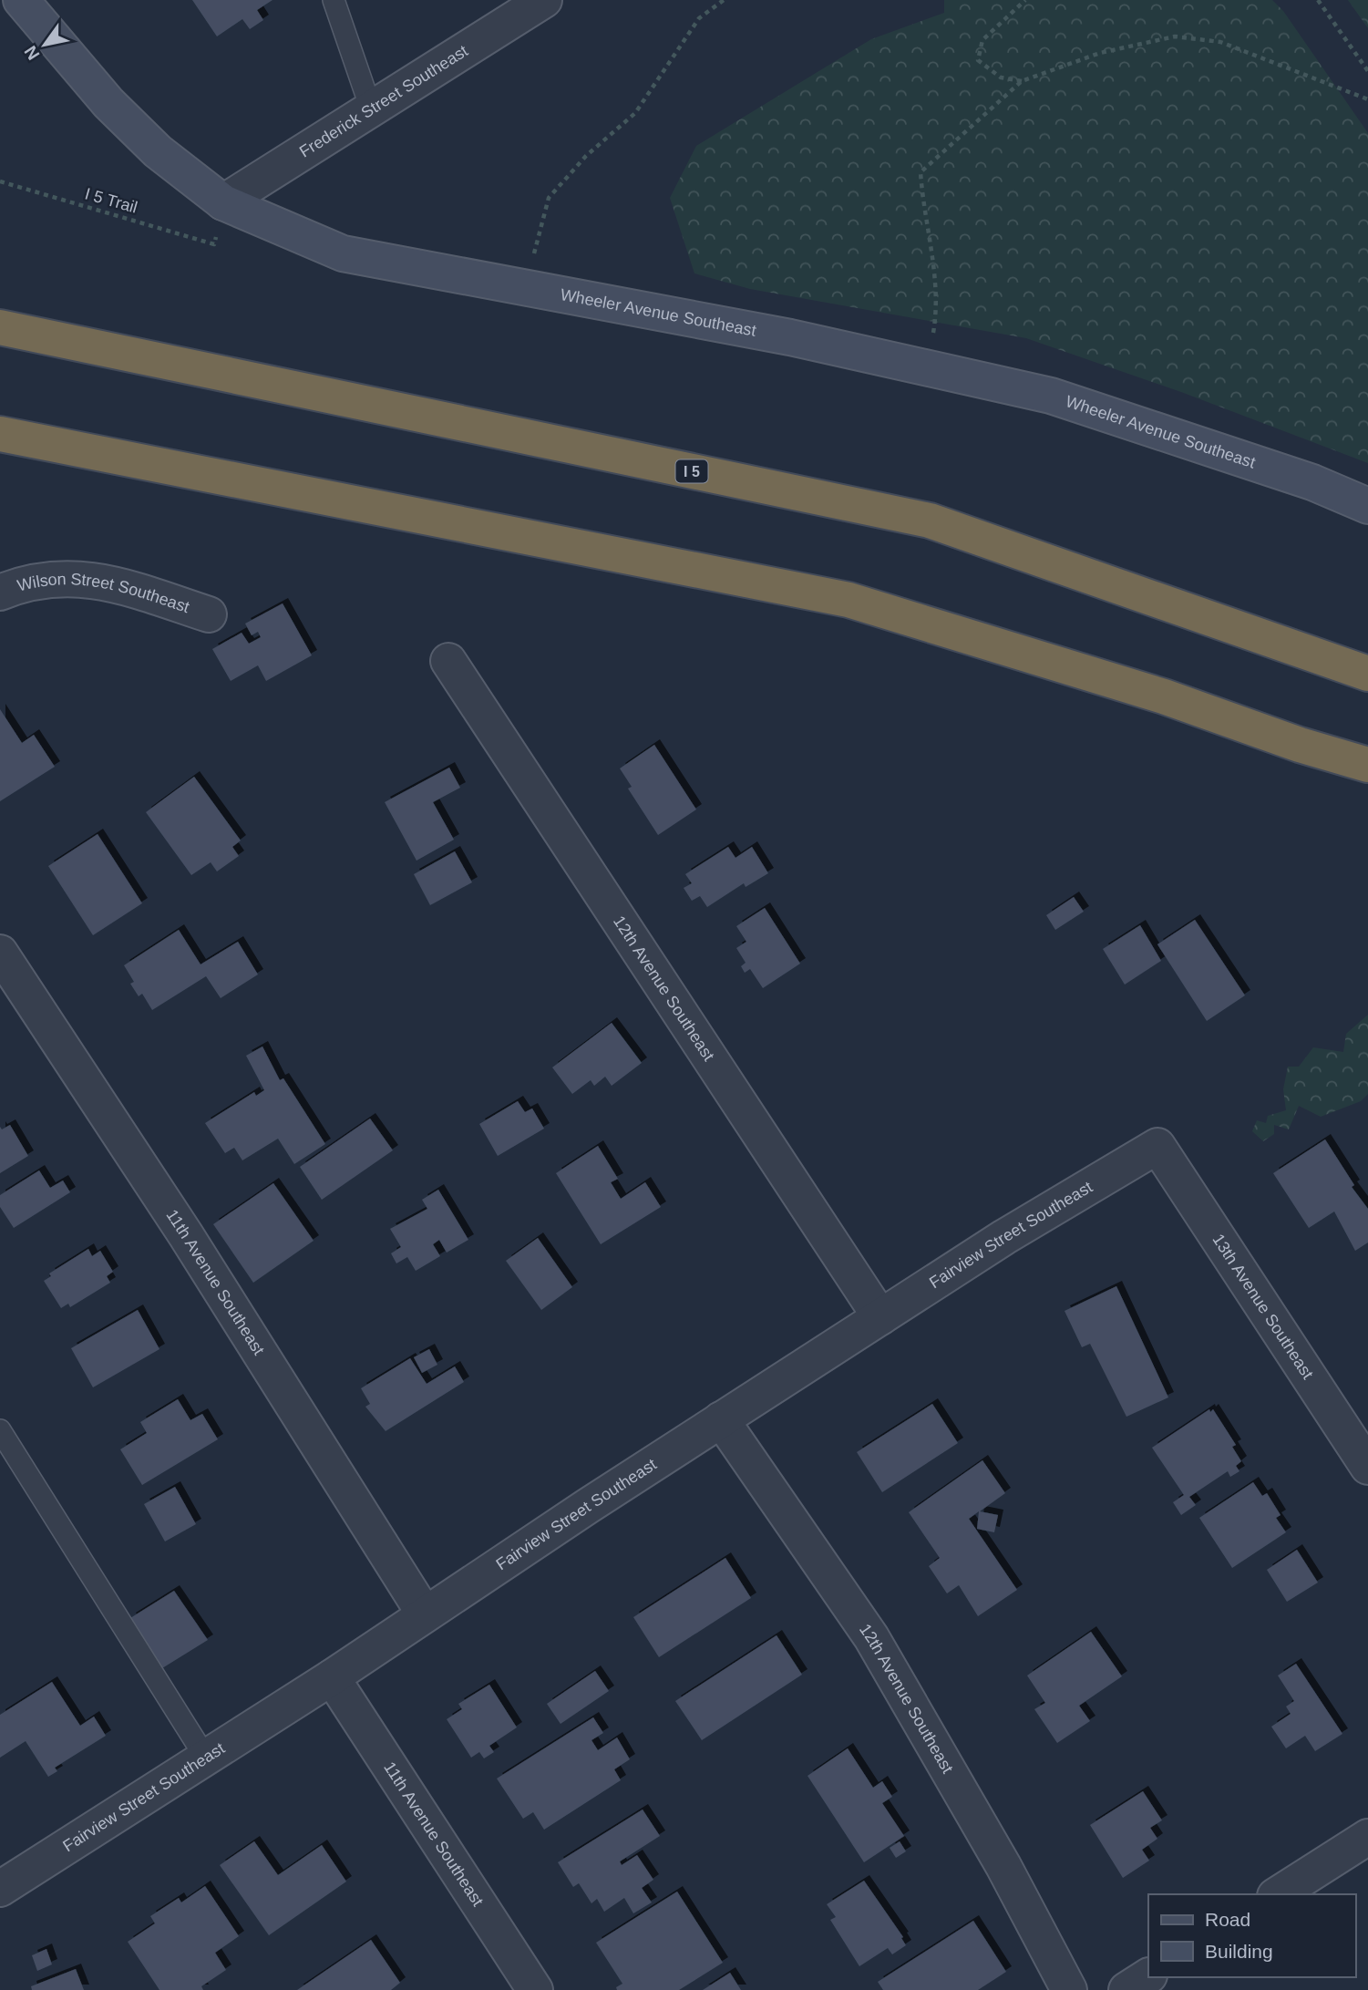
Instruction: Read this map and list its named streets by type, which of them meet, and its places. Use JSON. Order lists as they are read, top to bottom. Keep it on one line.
{"streets":{"highway":["I 5"],"street":["Frederick Street Southeast","Wheeler Avenue Southeast","Wilson Street Southeast","12th Avenue Southeast","Fairview Street Southeast","11th Avenue Southeast","13th Avenue Southeast"],"path":["I 5 Trail"]},"crossings":[["Frederick Street Southeast","Wheeler Avenue Southeast"],["12th Avenue Southeast","Fairview Street Southeast"],["Fairview Street Southeast","11th Avenue Southeast"],["Fairview Street Southeast","13th Avenue Southeast"]],"legend":["Road","Building"],"north":"bottom left"}
